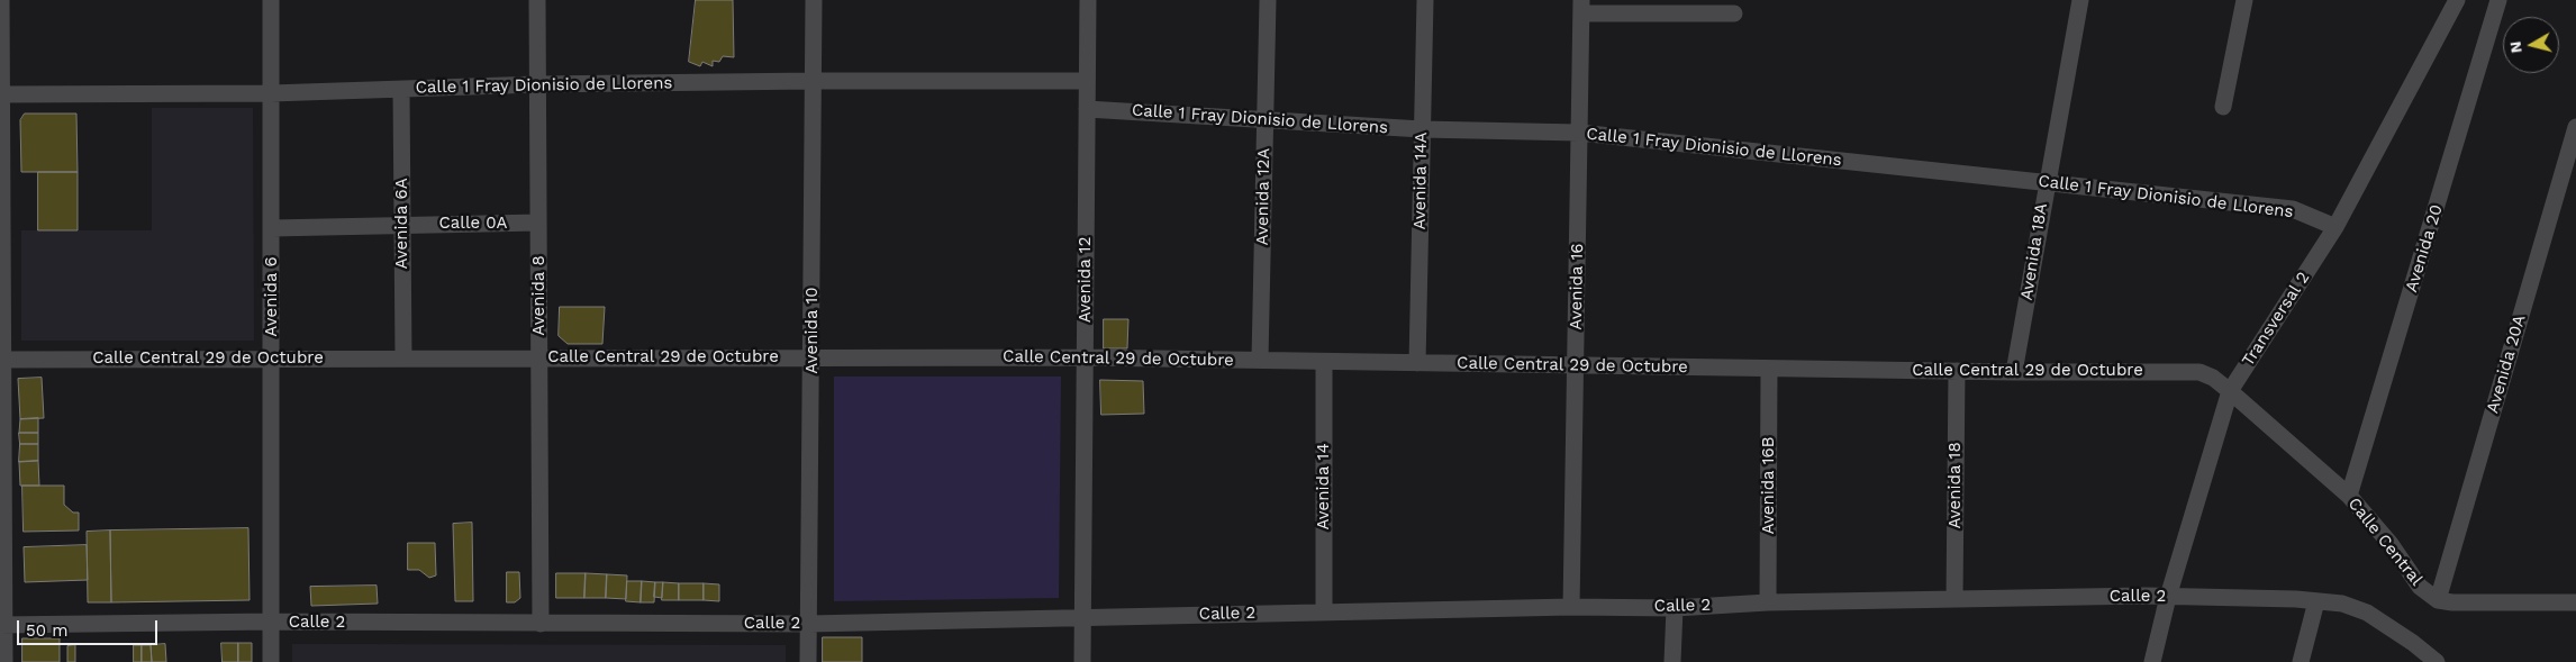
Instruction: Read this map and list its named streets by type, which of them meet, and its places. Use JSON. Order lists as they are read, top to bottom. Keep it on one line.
{"streets":{"street":["Calle 1 Fray Dionisio de Llorens","Avenida 14A","Avenida 12A","Avenida 6A","Calle 0A","Avenida 20","Avenida 18A","Avenida 12","Avenida 16","Avenida 8","Avenida 6","Transversal 2","Avenida 10","Calle Central 29 de Octubre","Avenida 20A","Avenida 16B","Avenida 18","Avenida 14","Calle Central","Calle 2"]},"crossings":[["Calle 1 Fray Dionisio de Llorens","Avenida 14A"],["Calle 1 Fray Dionisio de Llorens","Avenida 12A"],["Calle 1 Fray Dionisio de Llorens","Avenida 6A"],["Calle 1 Fray Dionisio de Llorens","Avenida 18A"],["Calle 1 Fray Dionisio de Llorens","Avenida 12"],["Calle 1 Fray Dionisio de Llorens","Avenida 16"],["Calle 1 Fray Dionisio de Llorens","Avenida 8"],["Calle 1 Fray Dionisio de Llorens","Avenida 6"],["Calle 1 Fray Dionisio de Llorens","Transversal 2"],["Calle 1 Fray Dionisio de Llorens","Avenida 10"],["Avenida 14A","Calle Central 29 de Octubre"],["Avenida 12A","Calle Central 29 de Octubre"],["Avenida 6A","Calle 0A"],["Avenida 6A","Calle Central 29 de Octubre"],["Calle 0A","Avenida 8"],["Calle 0A","Avenida 6"],["Avenida 20","Calle Central"],["Avenida 18A","Calle Central 29 de Octubre"],["Avenida 12","Calle Central 29 de Octubre"],["Avenida 12","Calle 2"],["Avenida 16","Calle Central 29 de Octubre"],["Avenida 16","Calle 2"],["Avenida 8","Calle Central 29 de Octubre"],["Avenida 8","Calle 2"],["Avenida 6","Calle Central 29 de Octubre"],["Avenida 6","Calle 2"],["Transversal 2","Calle Central 29 de Octubre"],["Transversal 2","Calle Central"],["Transversal 2","Calle 2"],["Avenida 10","Calle Central 29 de Octubre"],["Avenida 10","Calle 2"],["Calle Central 29 de Octubre","Avenida 16B"],["Calle Central 29 de Octubre","Avenida 18"],["Calle Central 29 de Octubre","Avenida 14"],["Calle Central 29 de Octubre","Calle Central"],["Avenida 20A","Calle Central"],["Avenida 16B","Calle 2"],["Avenida 18","Calle 2"],["Avenida 14","Calle 2"]],"scale_bar":"50 m","north":"left"}
